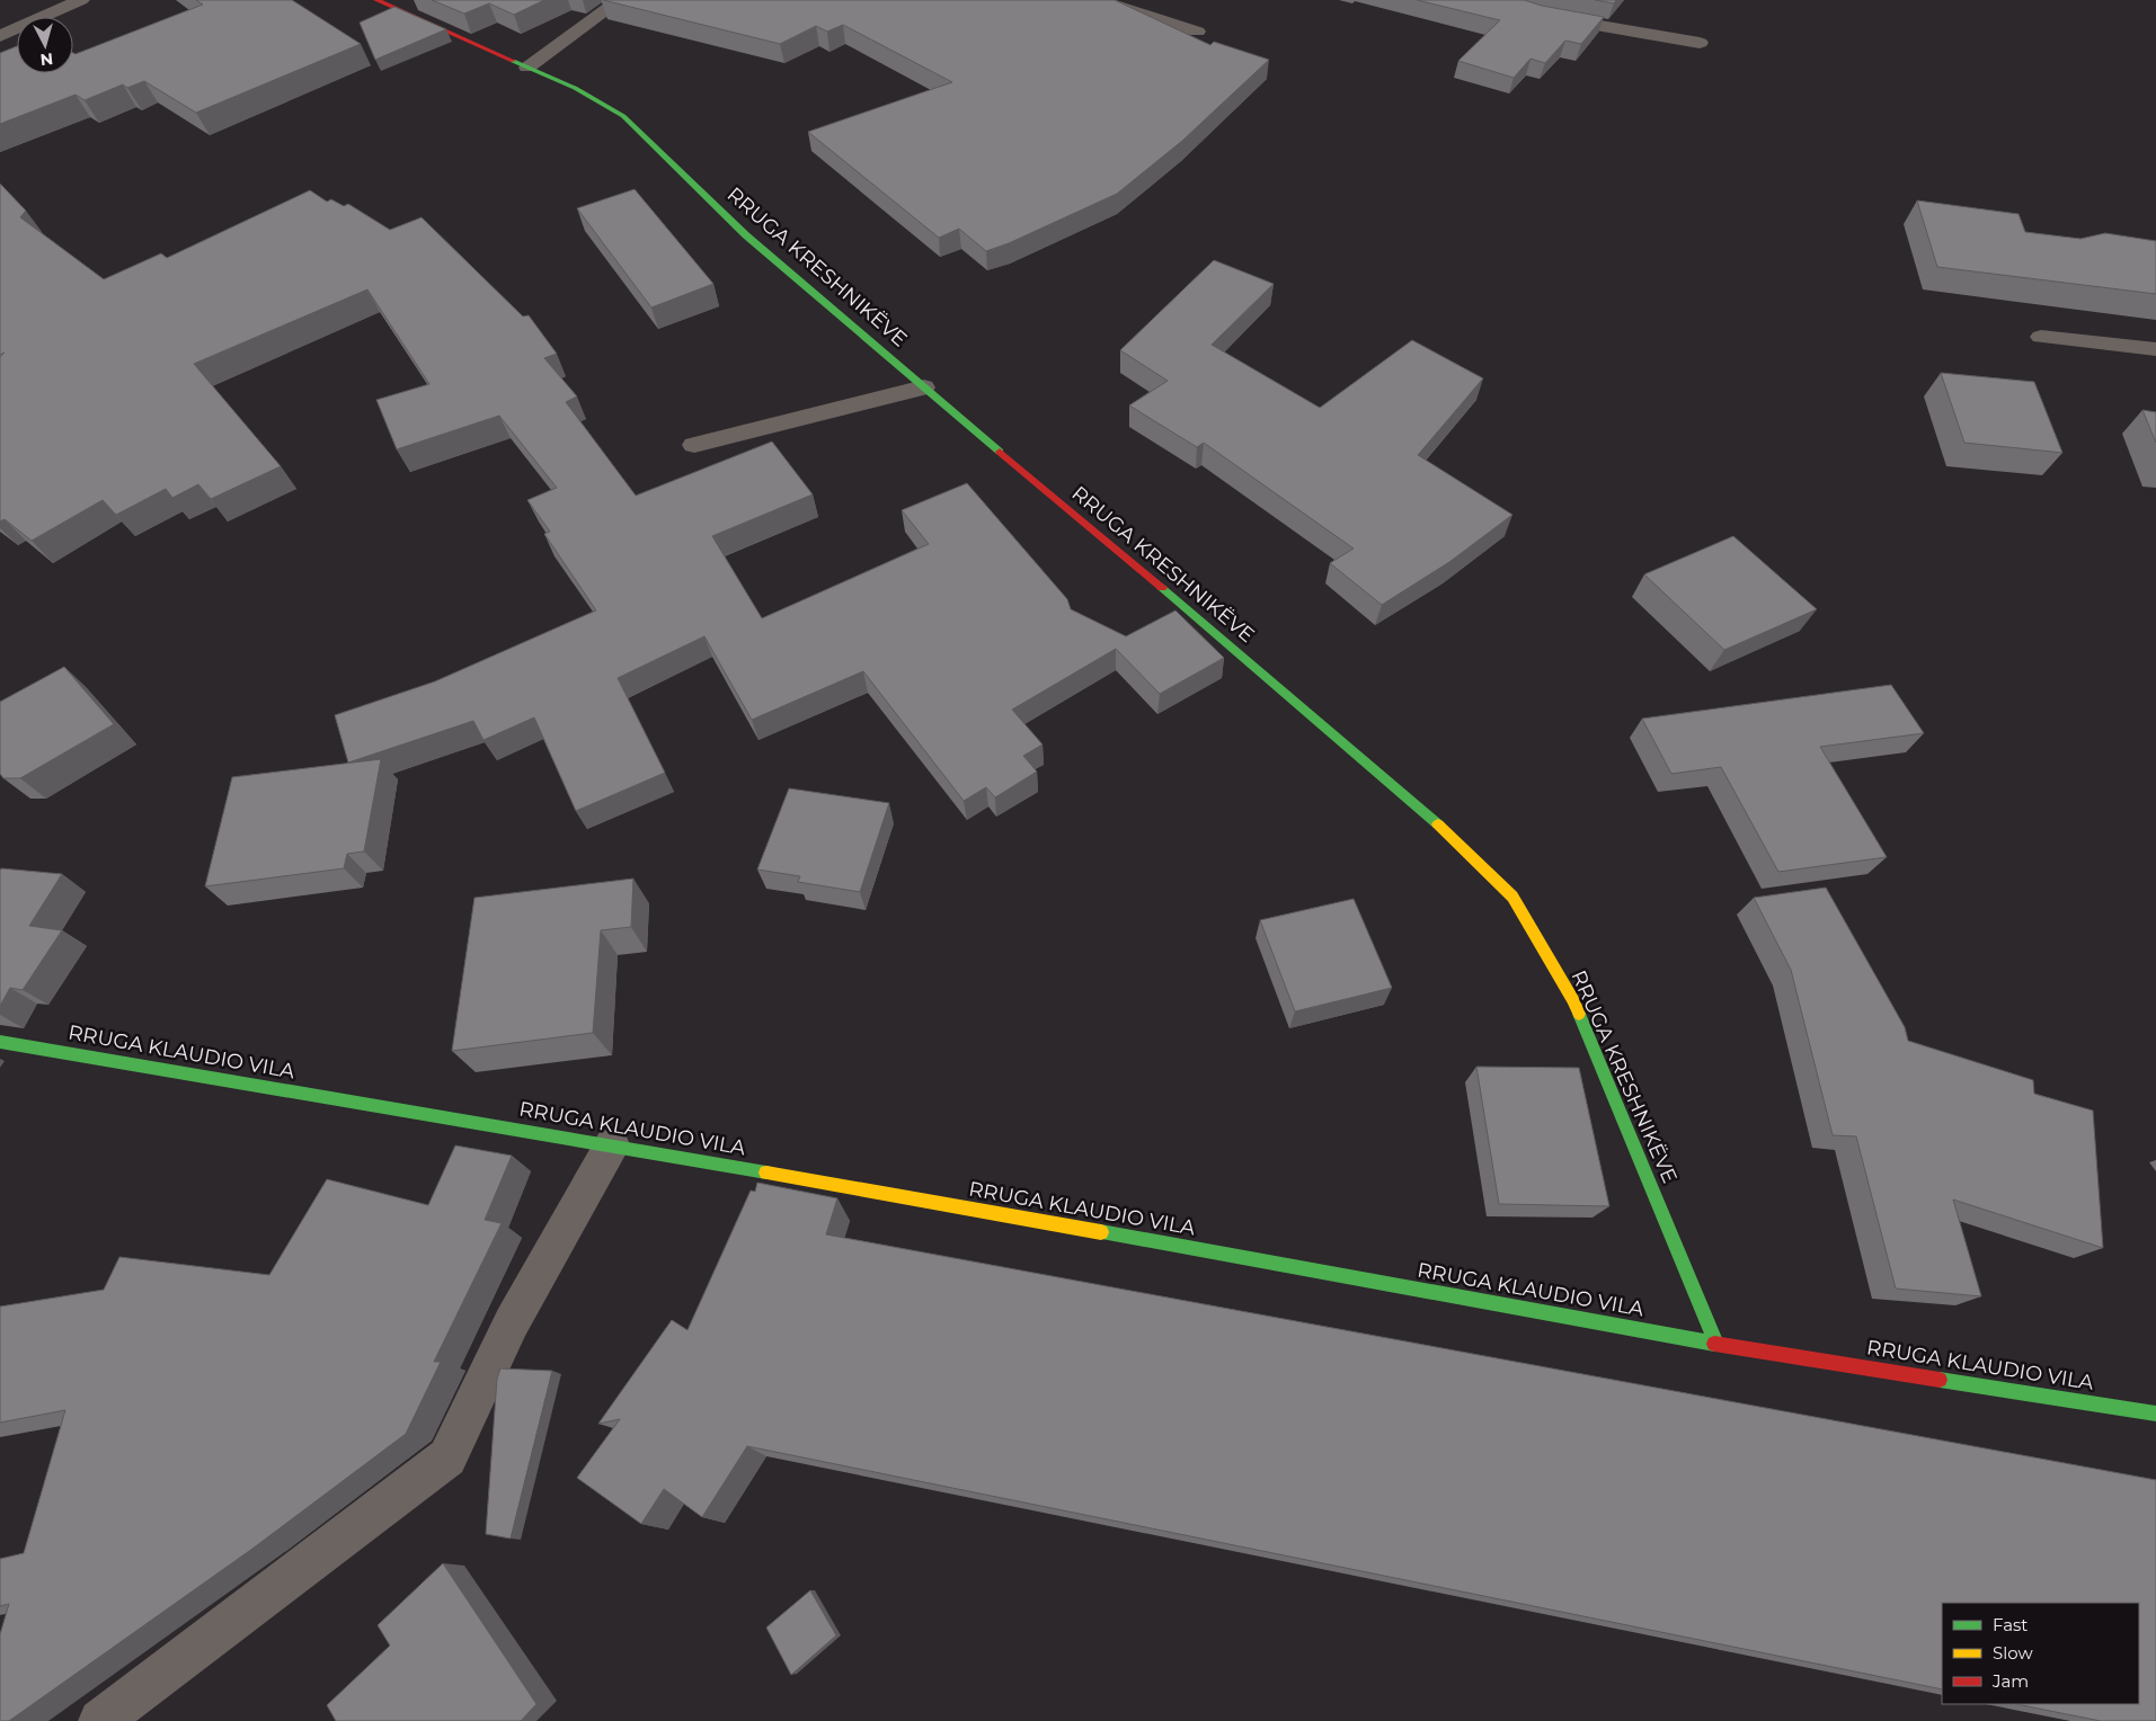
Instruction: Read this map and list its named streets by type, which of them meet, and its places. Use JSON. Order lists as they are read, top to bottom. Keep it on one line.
{"streets":{"street":["RRUGA KRESHNIKËVE","RRUGA KLAUDIO VILA"]},"crossings":[["RRUGA KRESHNIKËVE","RRUGA KLAUDIO VILA"]],"legend":["Fast","Slow","Jam"],"north":"bottom"}
